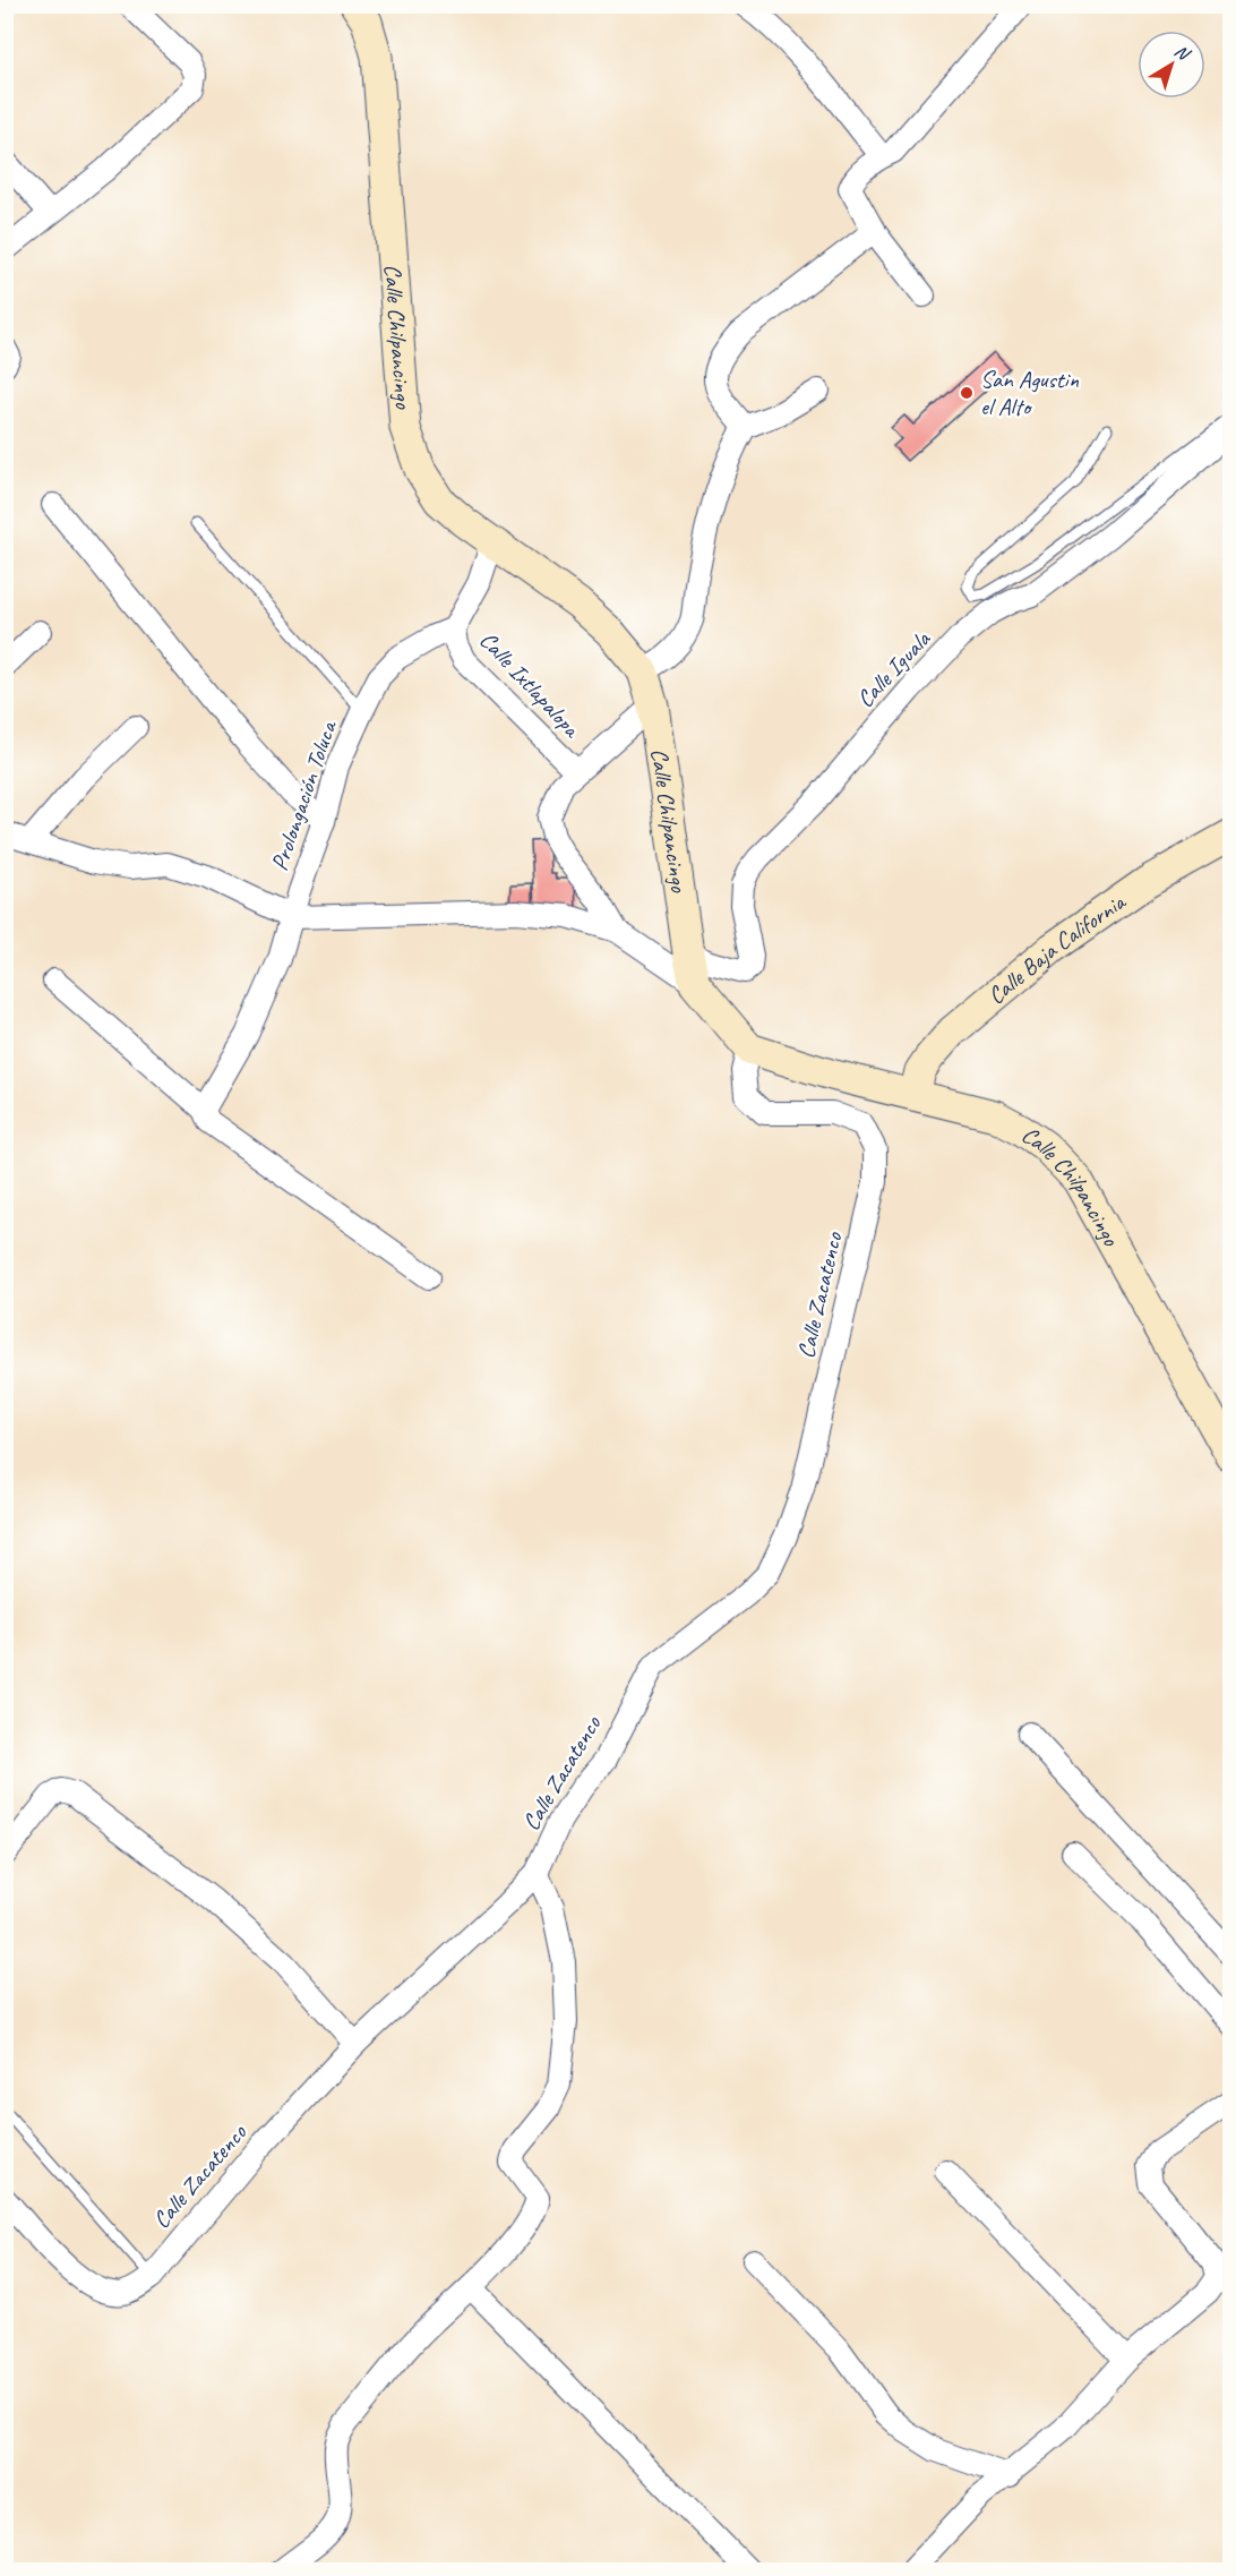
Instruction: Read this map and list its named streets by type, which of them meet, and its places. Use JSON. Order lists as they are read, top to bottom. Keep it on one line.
{"streets":{"street":["Calle Chilpancingo","Calle Iguala","Calle Ixtlapalopa","Prolongación Toluca","Calle Baja California","Calle Zacatenco"]},"crossings":[["Calle Chilpancingo","Calle Iguala"],["Calle Chilpancingo","Calle Baja California"],["Calle Chilpancingo","Calle Zacatenco"],["Calle Ixtlapalopa","Prolongación Toluca"]],"places":["San Agustin el Alto"],"north":"top right"}
